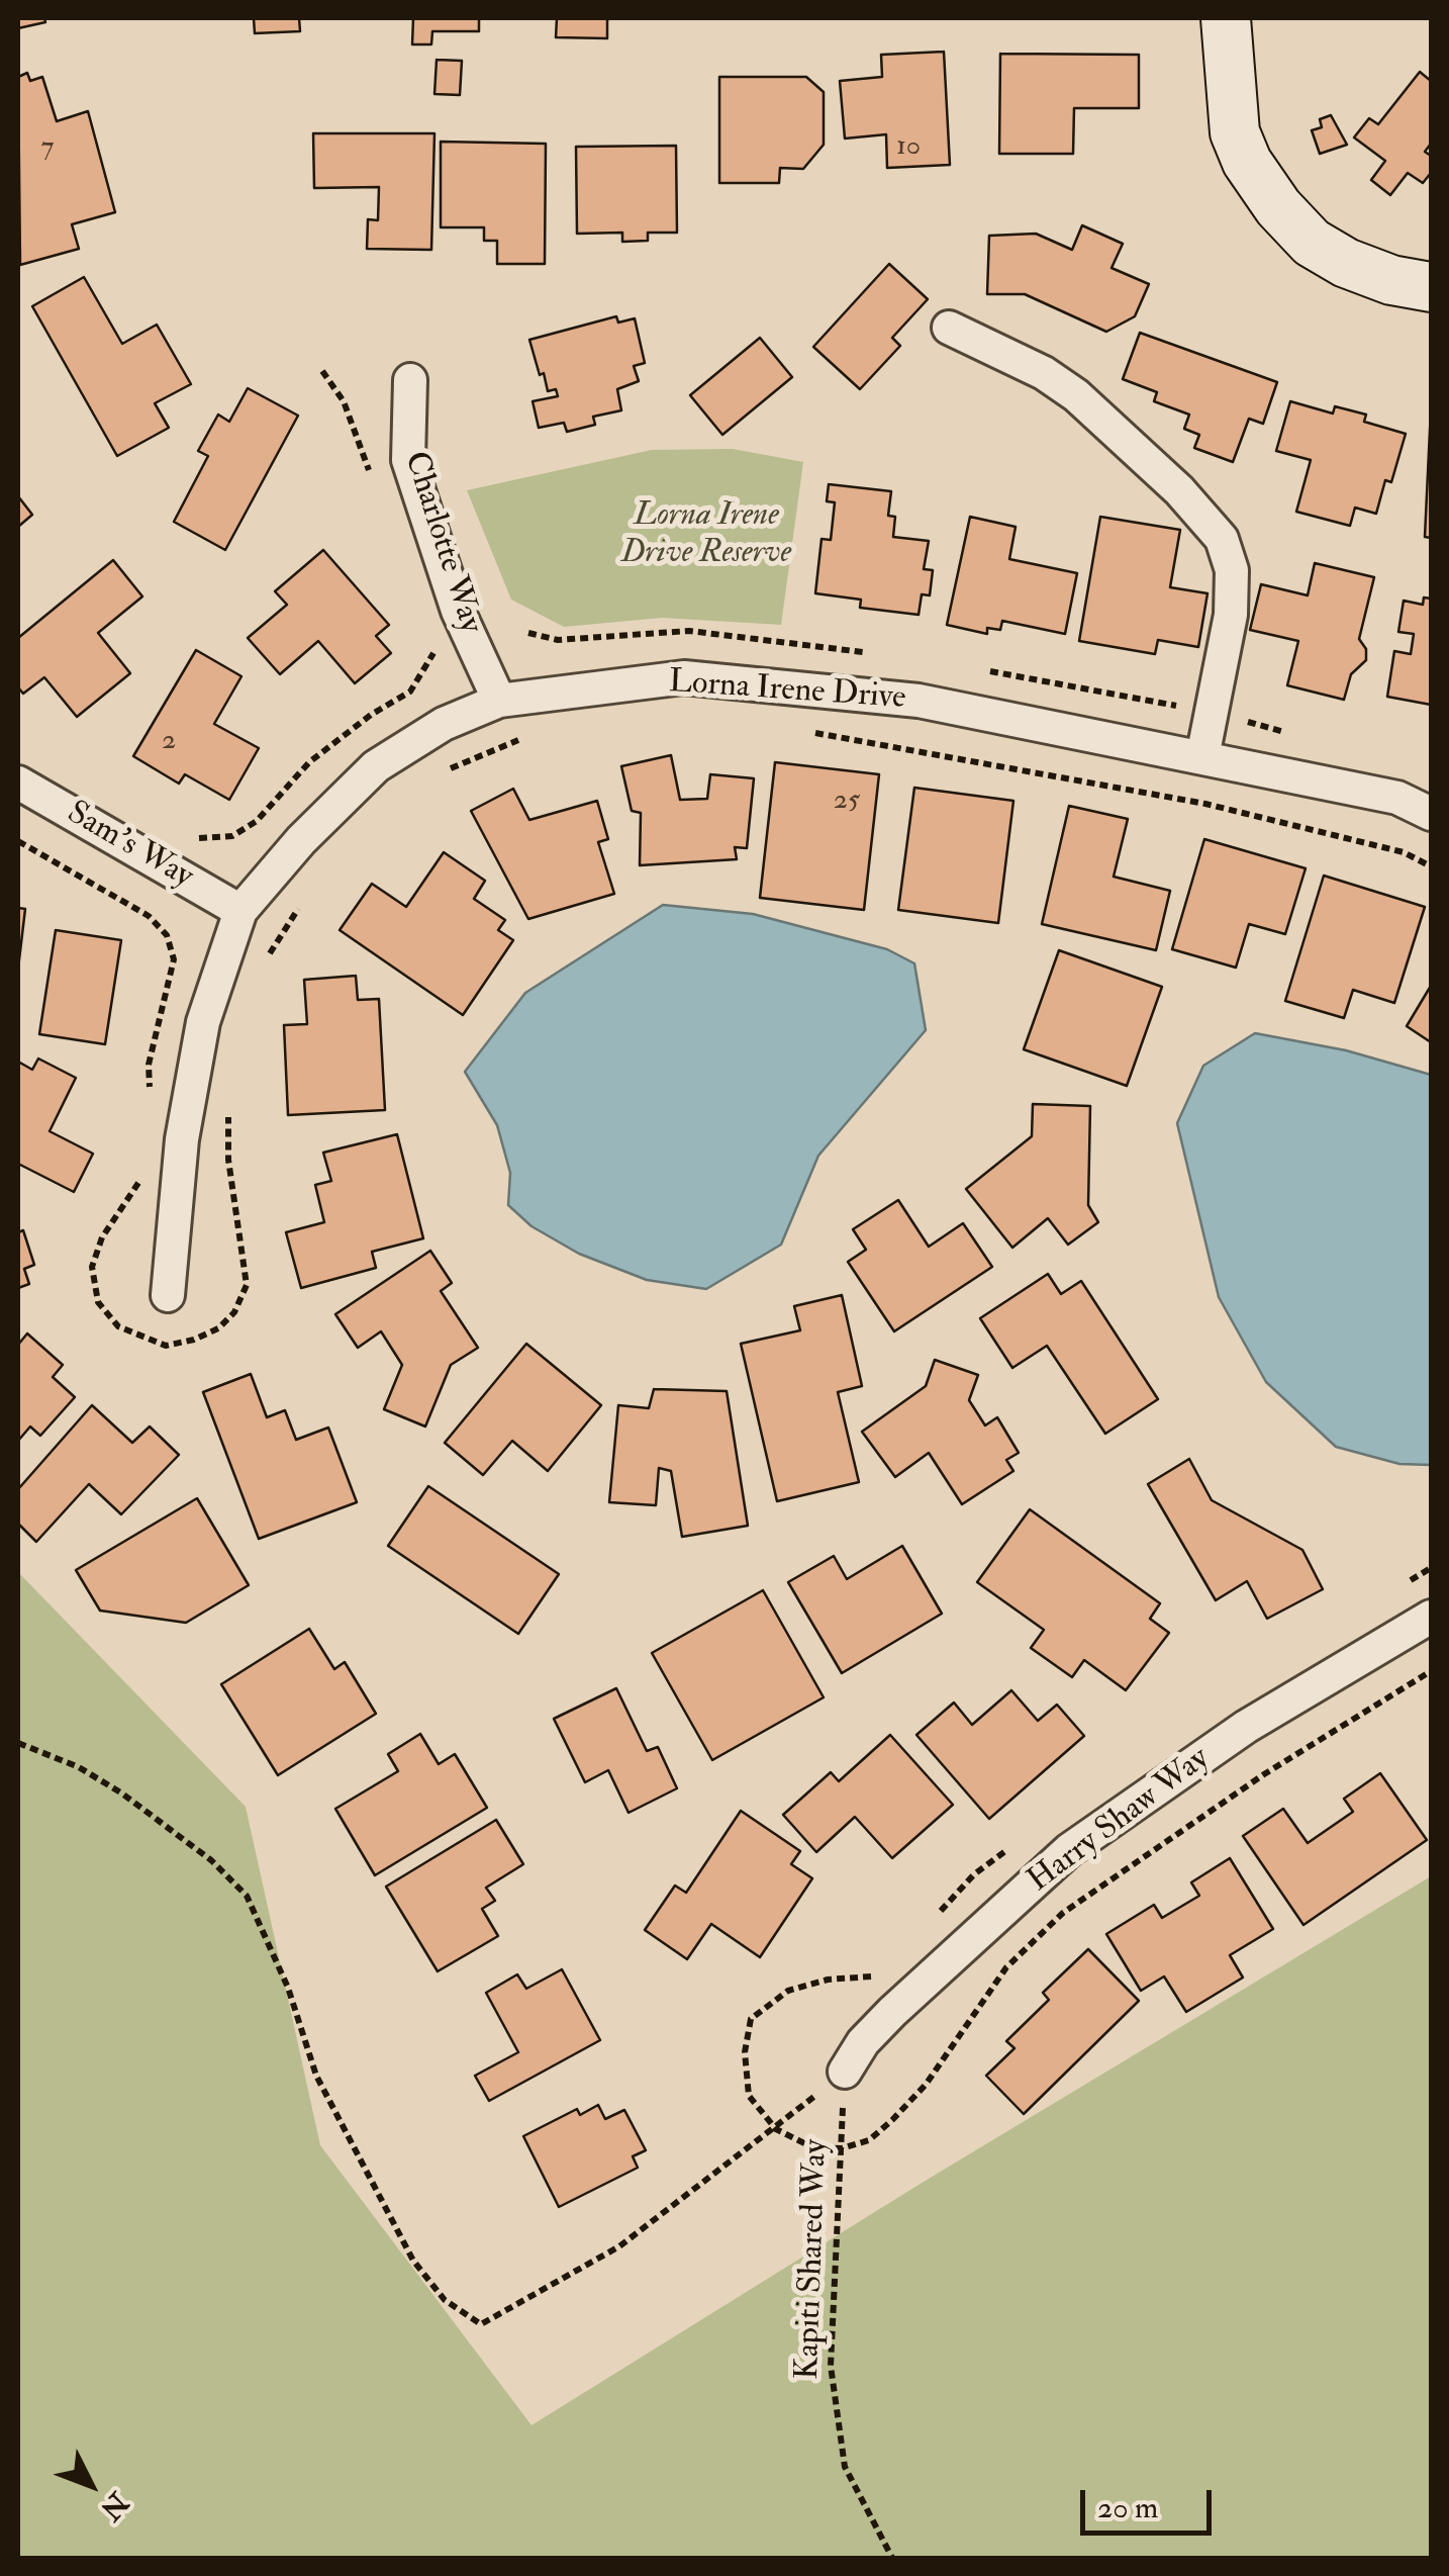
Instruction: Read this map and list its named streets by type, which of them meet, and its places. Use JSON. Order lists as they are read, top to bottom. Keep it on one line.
{"streets":{"street":["Charlotte Way","Lorna Irene Drive","Sam's Way","Harry Shaw Way"],"path":["Kapiti Shared Way"]},"crossings":[["Charlotte Way","Lorna Irene Drive"],["Lorna Irene Drive","Sam's Way"],["Harry Shaw Way","Kapiti Shared Way"]],"parks":["Lorna Irene Drive Reserve"],"house_numbers":["10","7","2","25"],"scale_bar":"20 m","north":"bottom right"}
